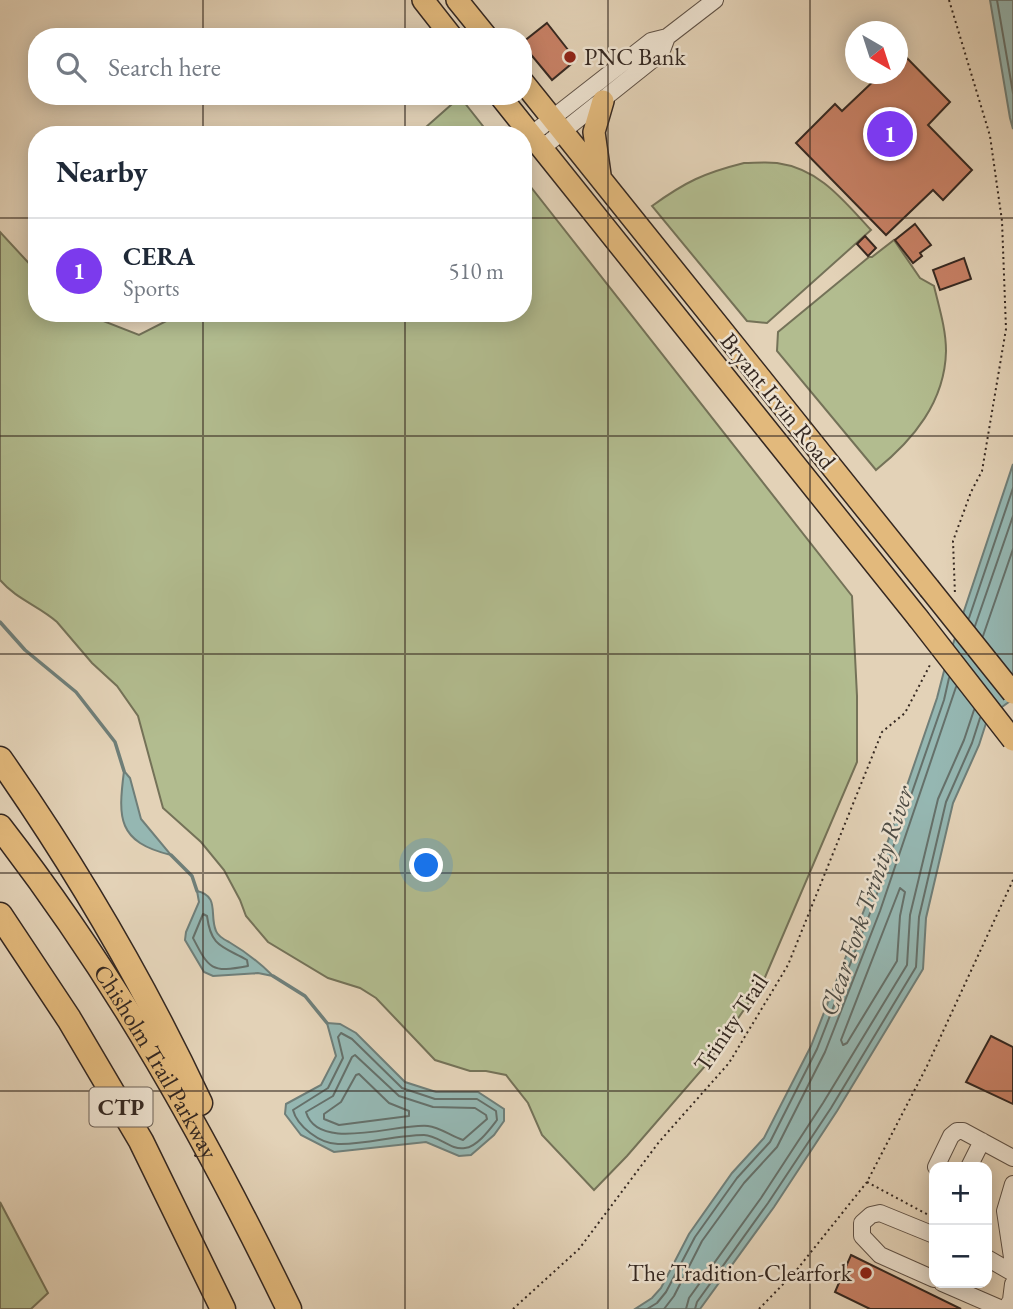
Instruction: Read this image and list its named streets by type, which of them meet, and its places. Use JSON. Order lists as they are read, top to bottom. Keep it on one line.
{"streets":{"highway":["Chisholm Trail Parkway","CTP"],"main road":["Bryant Irvin Road"],"path":["Trinity Trail"]},"water":["Clear Fork Trinity River"],"places":["PNC Bank","The Tradition-Clearfork"],"north":"bottom right","page":{"search":"Search here","pins":"1","heading":"Nearby","list":[{"mark":"1","name":"CERA","note":"Sports","value":"510 m"}],"map_buttons":["+","−"]}}
